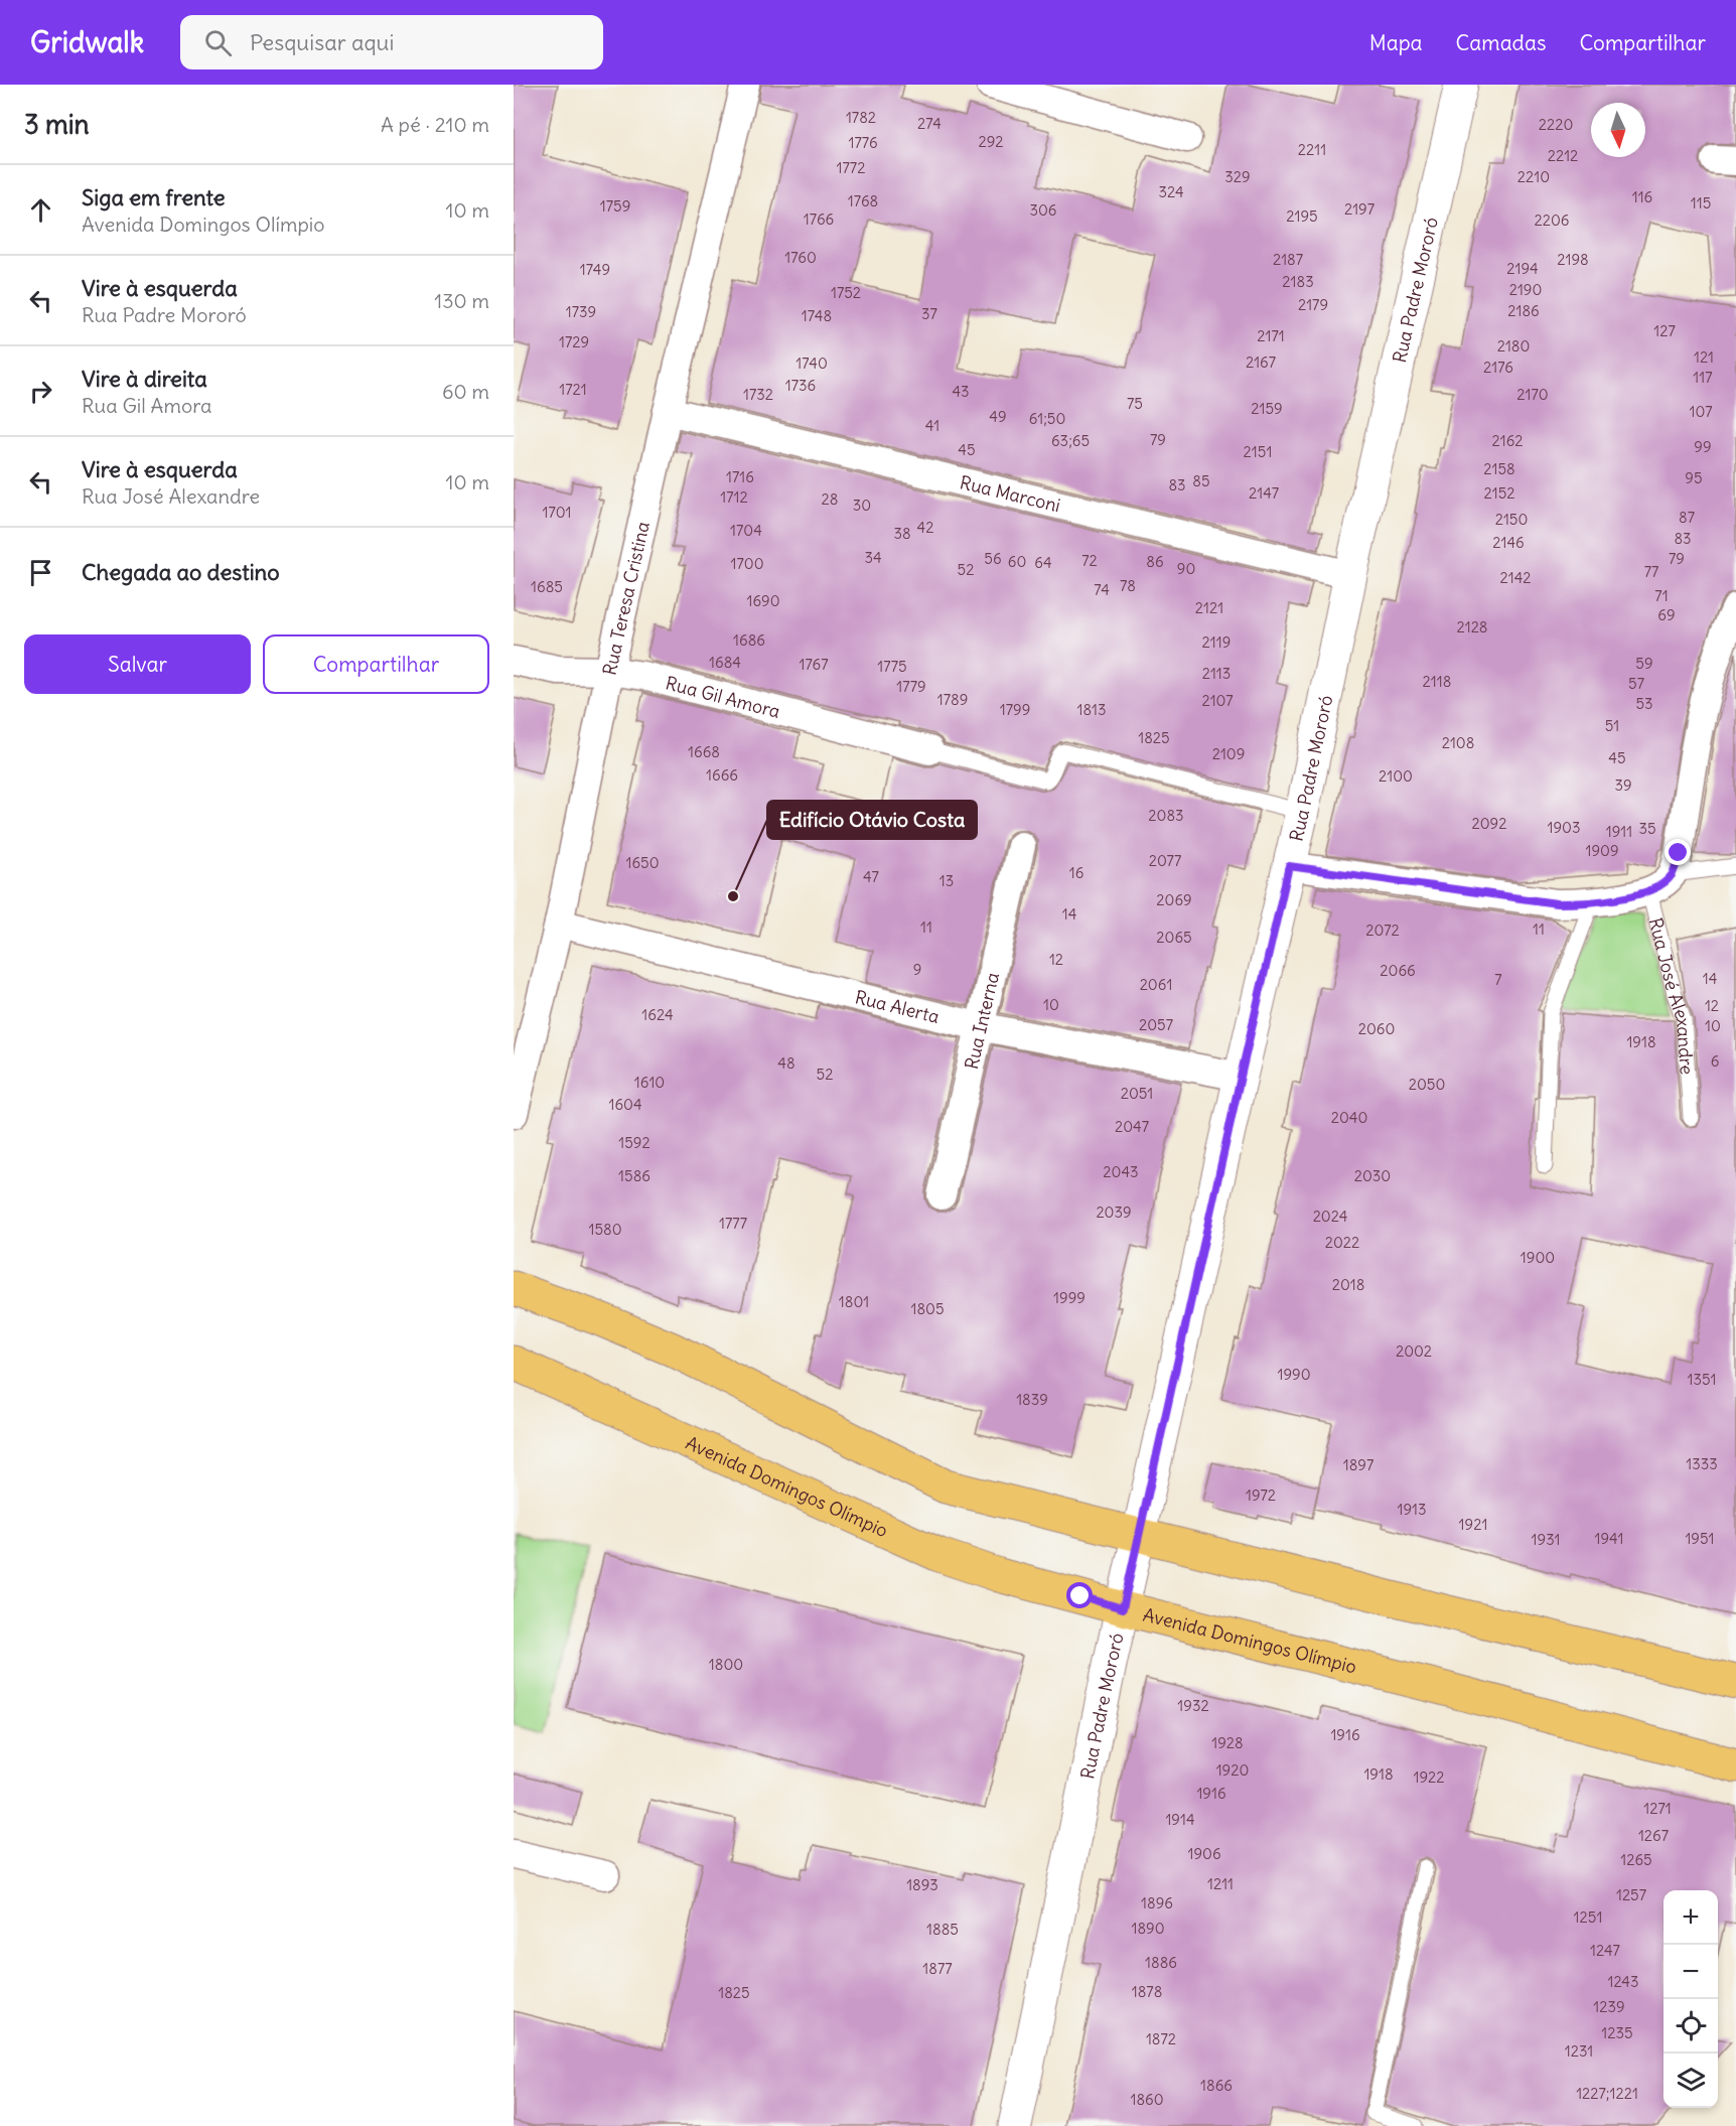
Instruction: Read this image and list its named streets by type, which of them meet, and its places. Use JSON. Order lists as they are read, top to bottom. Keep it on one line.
{"streets":{"main road":["Avenida Domingos Olímpio"],"street":["Rua Padre Mororó","Rua Marconi","Rua Teresa Cristina","Rua Gil Amora","Rua José Alexandre","Rua Alerta","Rua Interna"]},"crossings":[["Rua Padre Mororó","Rua Marconi"],["Rua Padre Mororó","Rua Alerta"],["Rua Padre Mororó","Avenida Domingos Olímpio"],["Rua Marconi","Rua Teresa Cristina"],["Rua Teresa Cristina","Rua Gil Amora"],["Rua Teresa Cristina","Rua Alerta"],["Rua Alerta","Rua Interna"]],"places":["Edifício Otávio Costa"],"house_numbers":["1782","274","2220","292","1776","2211","2212","1772","329","2210","324","116","1768","115","1759","2197","306","2195","1766","2206","1760","2187","2198","2194","1749","2183","2190","1752","2179","2186","1739","37","1748","127","2171","1729","2180","121","2167","1740","2176","117","1736","1721","43","1732","2170","75","2159","107","49","61;50","41","79","63;65","2162","99","45","2151","2158","1716","95","85","83","2147","2152","1712","28","30","1701","87","2150","42","1704","38","83","2146","34","56","79","72","60","86","64","1700","90","52","77","2142","78","1685","74","71","1690","2121","69","2128","1686","2119","1684","59","1767","1775","2113","2118","57","1779","1789","2107","53","1799","1813","51","1825","2108","1668","2109","45","1666","2100","39","2083","2092","1903","35","1911","1909","2077","1650","16","47","13","2069","14","11","11","2072","2065","12","9","2066","14","7","2061","10","12","1624","2057","10","2060","1918","6","48","52","1610","2050","2051","1604","2040","2047","1592","2043","1586","2030","2039","2024","1777","1580","2022","1900","2018","1999","1801","1805","2002","1990","1351","1839","1333","1897","1972","1913","1921","1941","1951","1931","1800","1932","1916","1928","1920","1918","1922","1916","1271","1914","1267","1906","1265","1211","1893","1257","1896","1251","1890","1885","1247","1886","1877","1243","1878","1825","1239","1235","1872","1231","1866","1227;1221","1860"],"north":"bottom","page":{"header":"Gridwalk","search":"Pesquisar aqui","nav":["Mapa","Camadas","Compartilhar"],"heading":["3 min","A pé · 210 m"],"list":[["Siga em frente","Avenida Domingos Olímpio","10 m"],["Vire à esquerda","Rua Padre Mororó","130 m"],["Vire à direita","Rua Gil Amora","60 m"],["Vire à esquerda","Rua José Alexandre","10 m"],"Chegada ao destino"],"buttons":["Salvar","Compartilhar"],"map_buttons":["+","−"]}}
